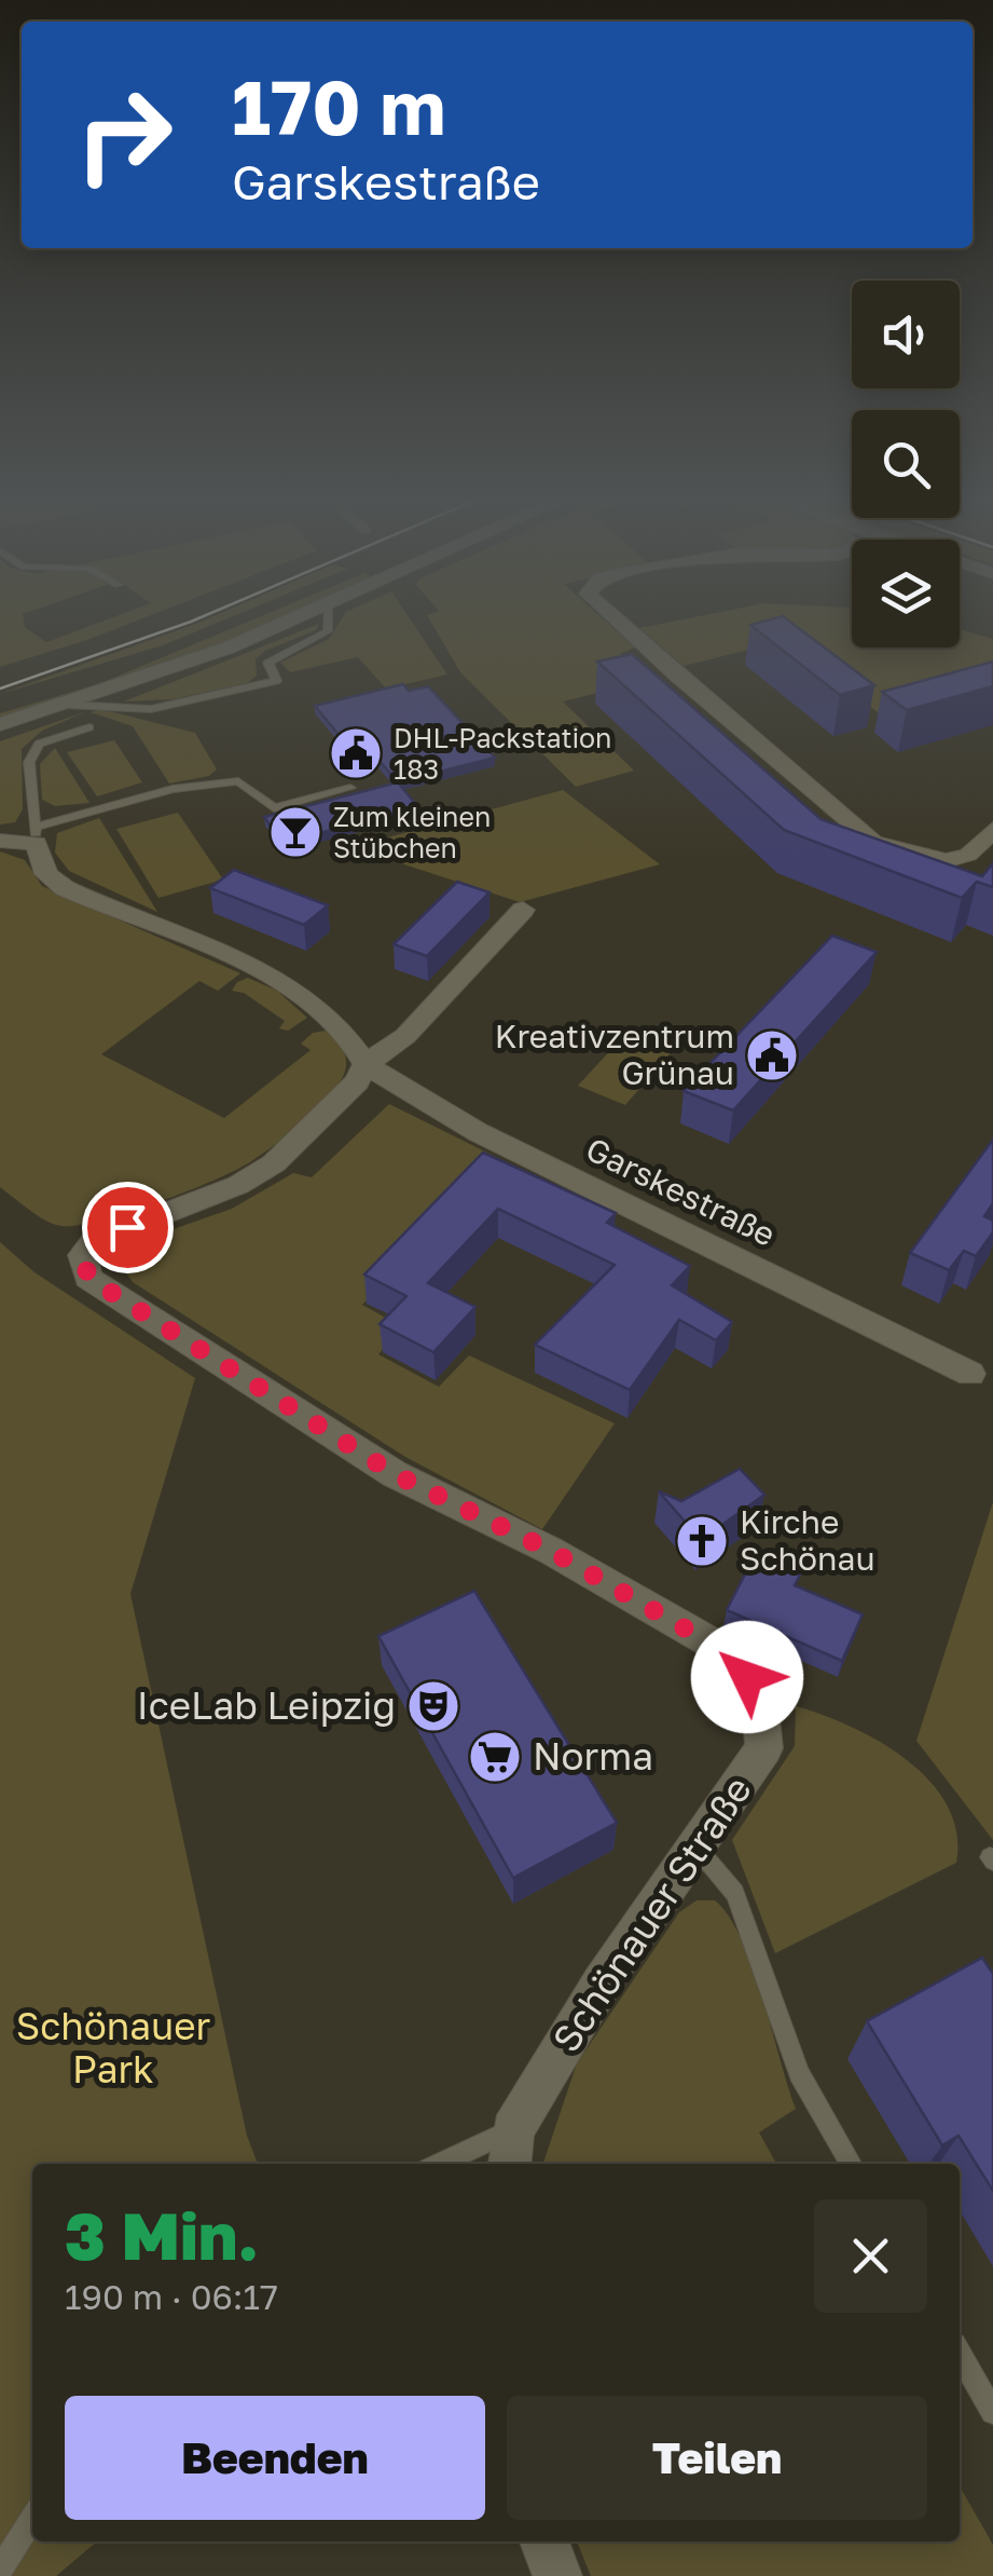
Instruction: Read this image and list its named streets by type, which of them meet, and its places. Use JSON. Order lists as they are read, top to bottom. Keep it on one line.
{"streets":{"street":["Garskestraße","Schönauer Straße"]},"crossings":[["Garskestraße","Schönauer Straße"]],"parks":["Schönauer Park"],"places":{"public building":["DHL-Packstation 183","Kreativzentrum Grünau"],"bar":["Zum kleinen Stübchen"],"church":["Kirche Schönau"],"theatre":["IceLab Leipzig"],"supermarket":["Norma"]},"page":{"turn":["170 m","Garskestraße"],"heading":["3 Min.","190 m · 06:17"],"buttons":["Beenden","Teilen"]}}
